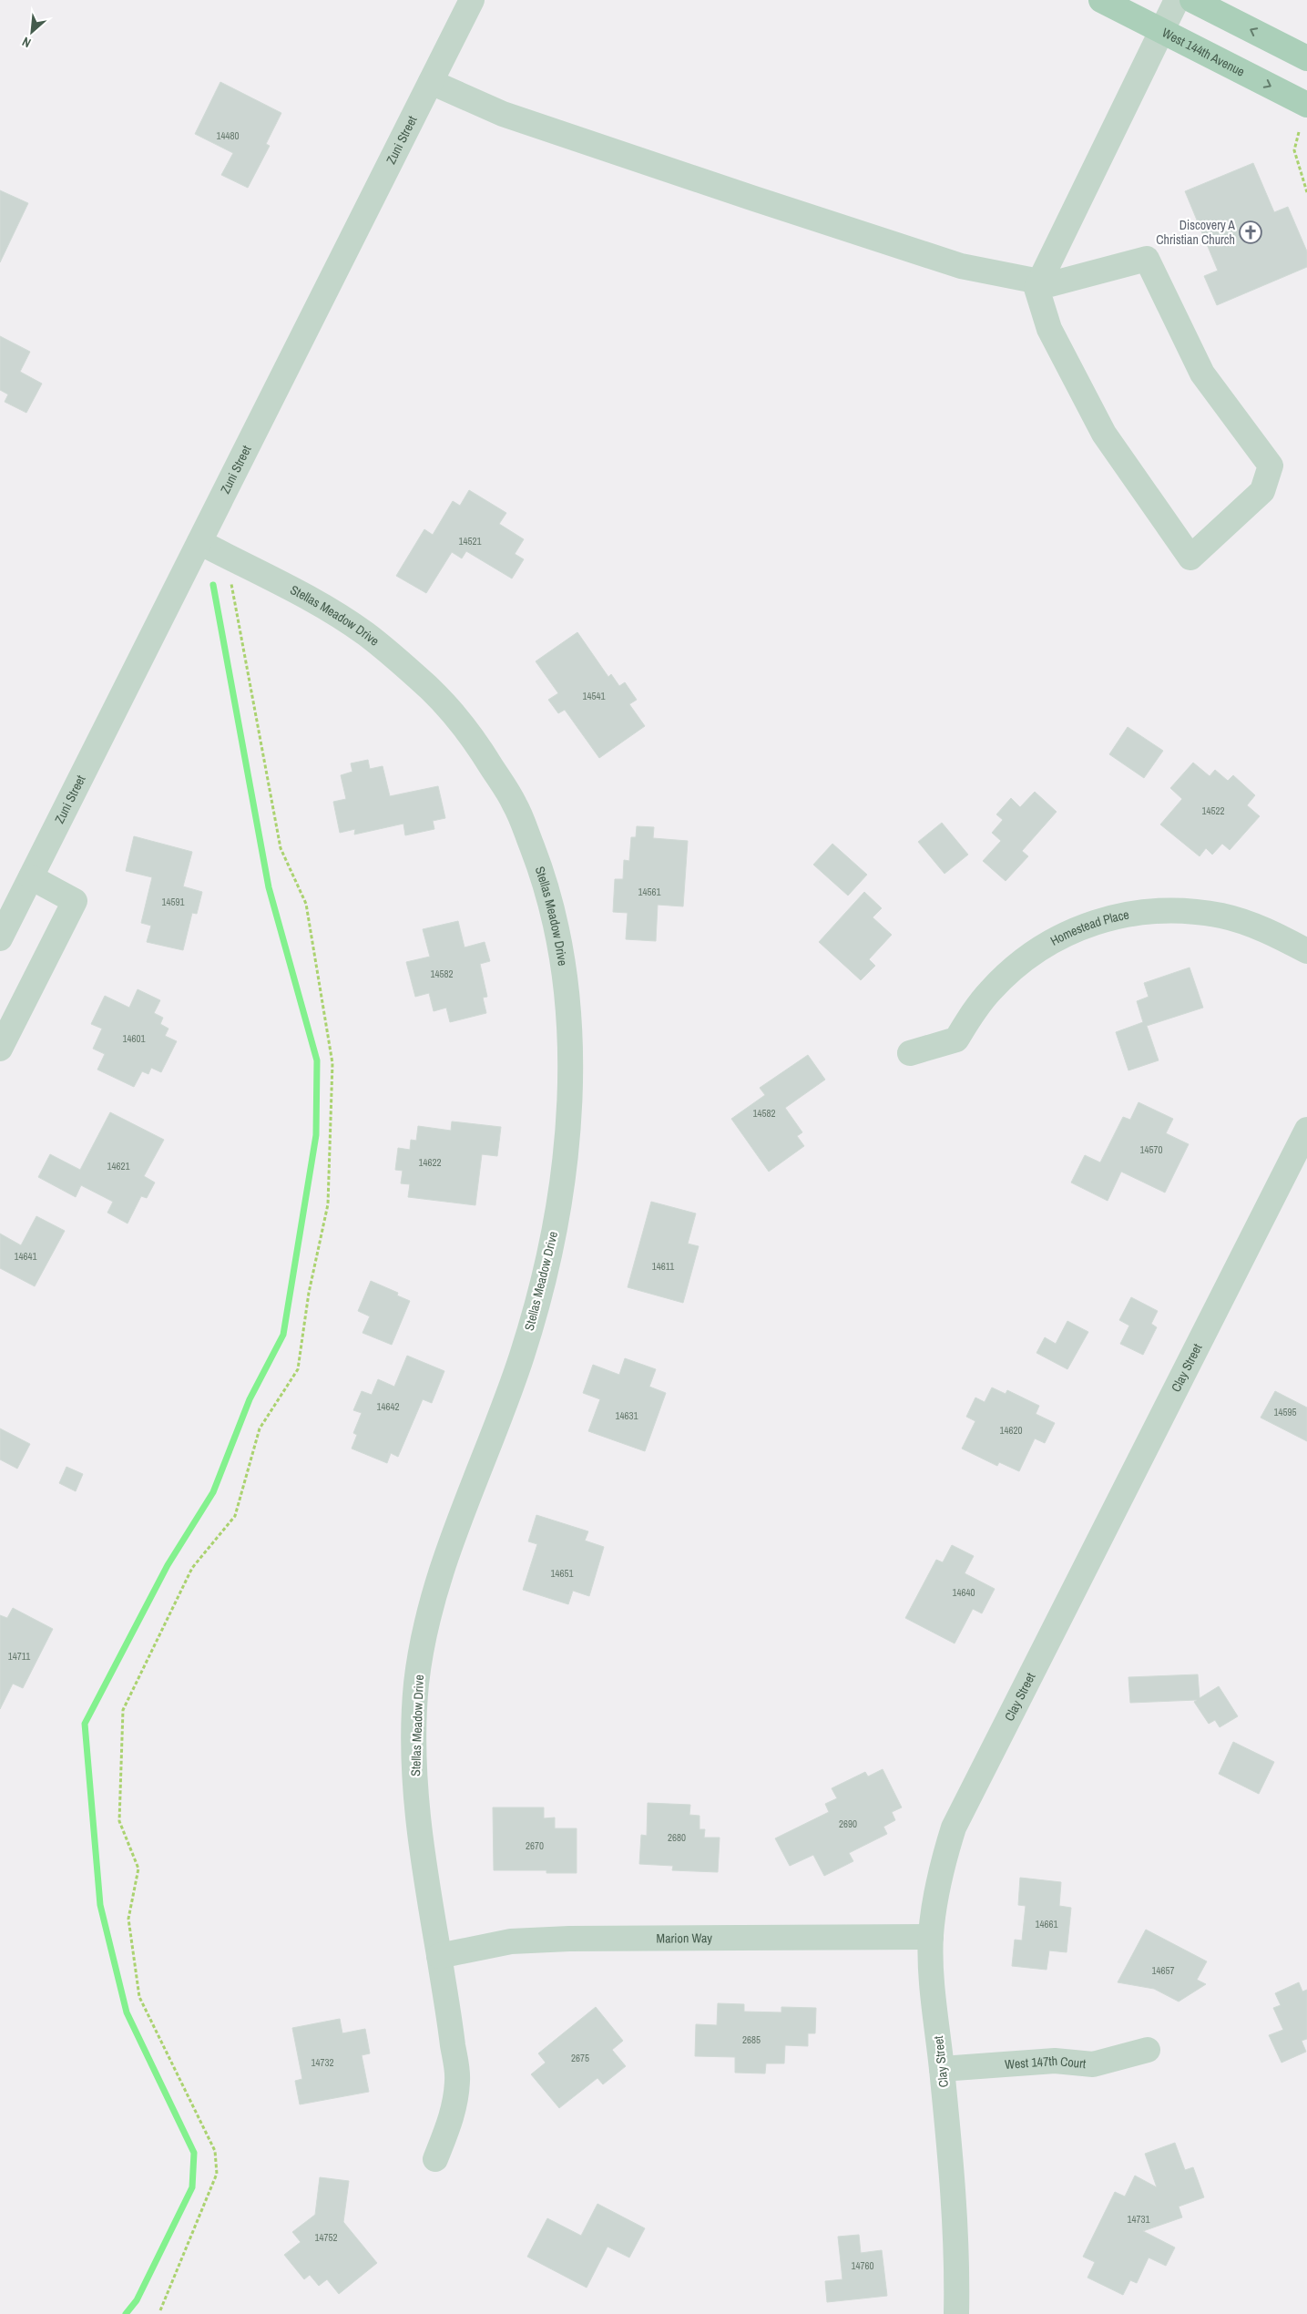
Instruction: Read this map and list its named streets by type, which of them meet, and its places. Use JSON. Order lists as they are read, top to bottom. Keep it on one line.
{"streets":{"main road":["West 144th Avenue"],"street":["Zuni Street","Stellas Meadow Drive","Homestead Place","Clay Street","Marion Way","West 147th Court"]},"crossings":[["Zuni Street","Stellas Meadow Drive"],["Stellas Meadow Drive","Marion Way"],["Clay Street","Marion Way"],["Clay Street","West 147th Court"]],"places":{"church":["Discovery A Christian Church"]},"house_numbers":["14480","14521","14541","14522","14561","14591","14582","14601","14582","14570","14622","14621","14641","14611","14642","14595","14631","14620","14651","14640","14711","2690","2680","2670","14661","14657","2685","2675","14732","14731","14752","14760"],"north":"bottom left"}
